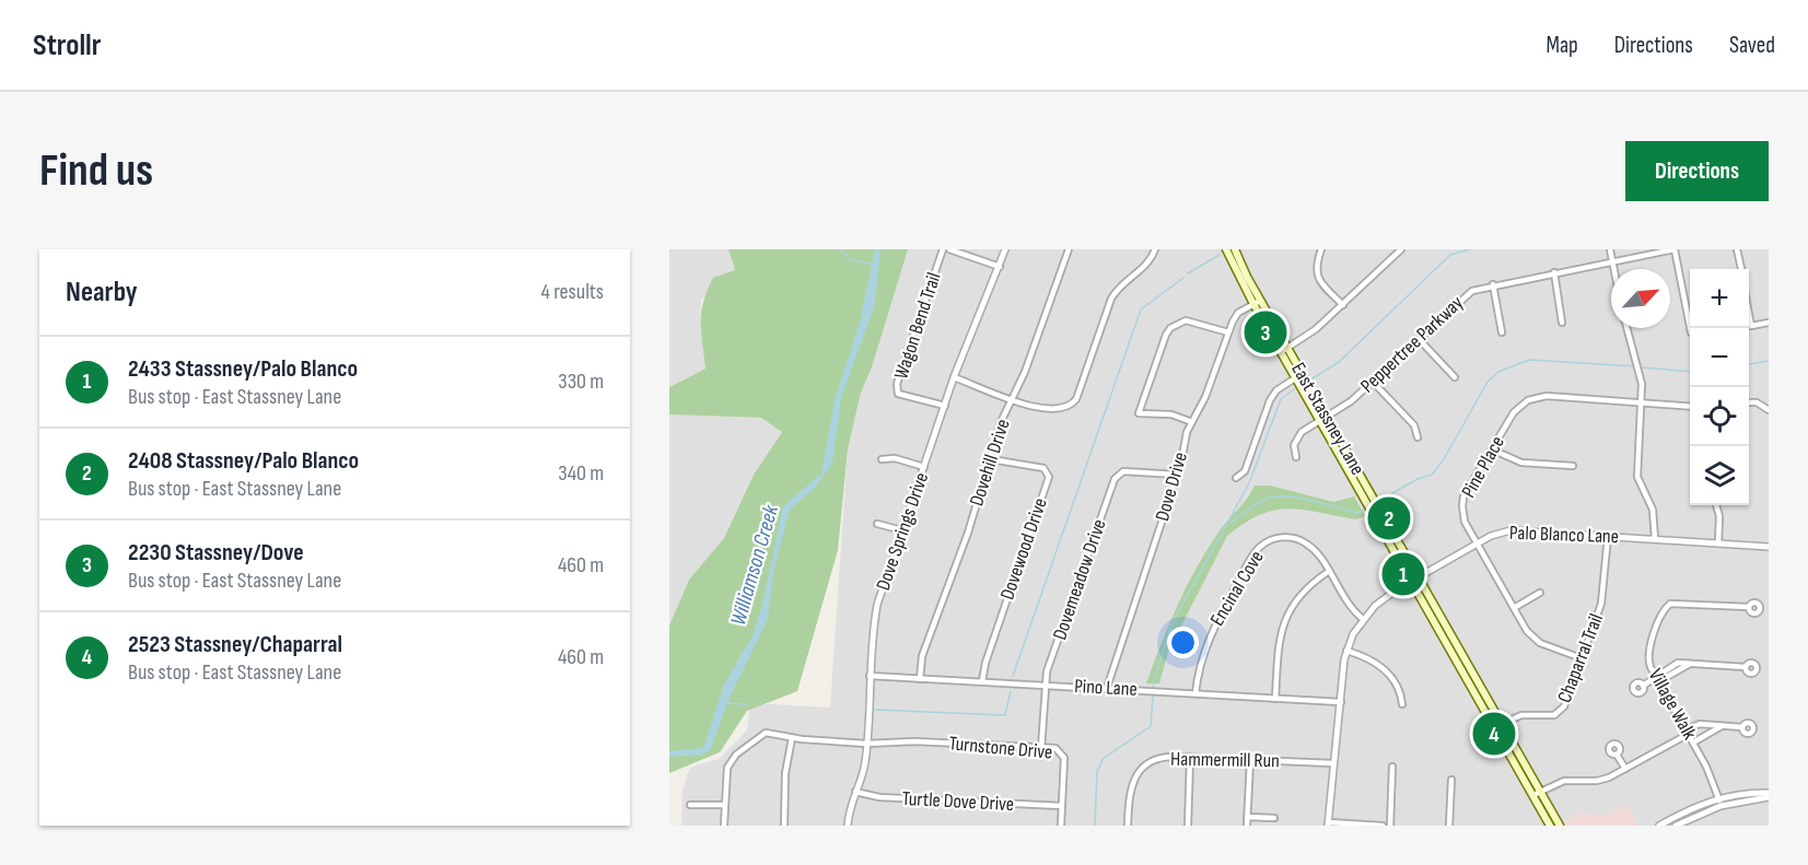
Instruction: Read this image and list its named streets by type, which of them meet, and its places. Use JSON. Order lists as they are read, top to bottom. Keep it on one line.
{"streets":{"main road":["East Stassney Lane"],"street":["Wagon Bend Trail","Peppertree Parkway","Dovehill Drive","Pine Place","Dove Drive","Dove Springs Drive","Palo Blanco Lane","Dovewood Drive","Dovemeadow Drive","Encinal Cove","Chaparral Trail","Pino Lane","Village Walk","Turnstone Drive","Hammermill Run","Turtle Dove Drive"]},"crossings":[["Wagon Bend Trail","Dove Springs Drive"],["Peppertree Parkway","East Stassney Lane"],["East Stassney Lane","Dove Drive"],["East Stassney Lane","Palo Blanco Lane"],["East Stassney Lane","Chaparral Trail"],["Dovehill Drive","Dovewood Drive"],["Dovehill Drive","Pino Lane"],["Pine Place","Palo Blanco Lane"],["Pine Place","Chaparral Trail"],["Dove Drive","Dovemeadow Drive"],["Dove Drive","Pino Lane"],["Dove Springs Drive","Pino Lane"],["Dove Springs Drive","Turnstone Drive"],["Dove Springs Drive","Turtle Dove Drive"],["Palo Blanco Lane","Encinal Cove"],["Palo Blanco Lane","Chaparral Trail"],["Palo Blanco Lane","Pino Lane"],["Palo Blanco Lane","Hammermill Run"],["Dovewood Drive","Pino Lane"],["Dovemeadow Drive","Pino Lane"],["Dovemeadow Drive","Turnstone Drive"],["Encinal Cove","Pino Lane"],["Turnstone Drive","Turtle Dove Drive"]],"water":["Williamson Creek"],"north":"top right","page":{"header":"Strollr","nav":["Map","Directions","Saved"],"buttons":"Directions","title":"Find us","heading":["Nearby","4 results"],"map_buttons":["+","−"],"pins":["3","2","1","4"],"list":[{"mark":"1","name":"2433 Stassney/Palo Blanco","note":"Bus stop · East Stassney Lane","value":"330 m"},{"mark":"2","name":"2408 Stassney/Palo Blanco","note":"Bus stop · East Stassney Lane","value":"340 m"},{"mark":"3","name":"2230 Stassney/Dove","note":"Bus stop · East Stassney Lane","value":"460 m"},{"mark":"4","name":"2523 Stassney/Chaparral","note":"Bus stop · East Stassney Lane","value":"460 m"}]}}
